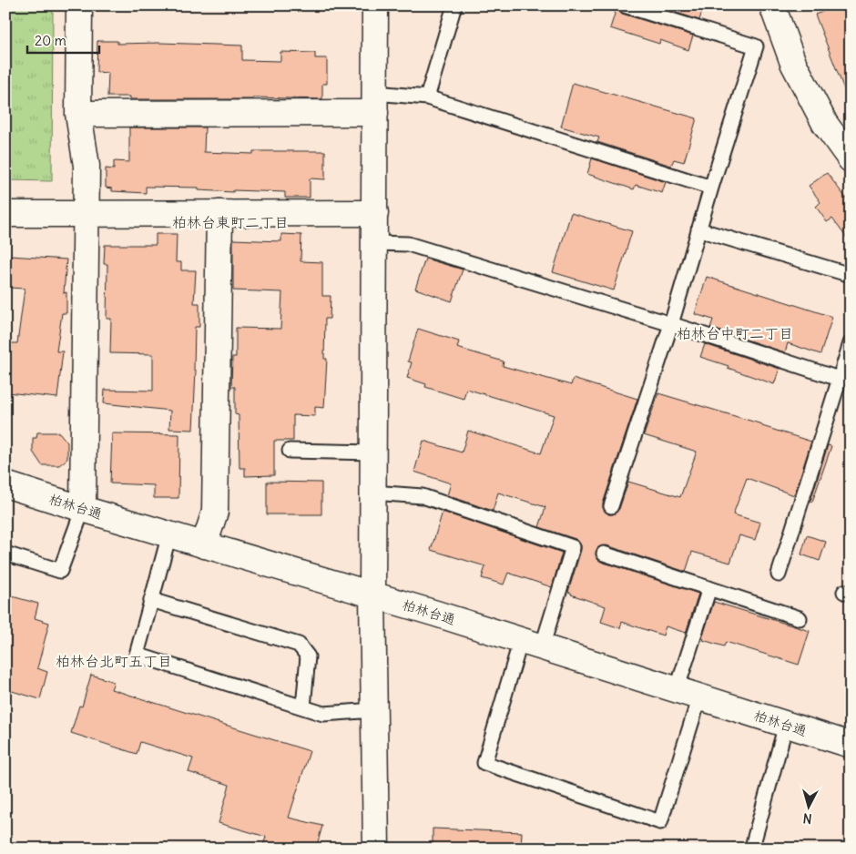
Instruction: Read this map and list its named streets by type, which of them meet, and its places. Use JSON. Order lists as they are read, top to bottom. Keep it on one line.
{"streets":{"street":["柏林台通"]},"districts":["柏林台東町二丁目","柏林台中町二丁目","柏林台北町五丁目"],"scale_bar":"20 m","north":"bottom"}
